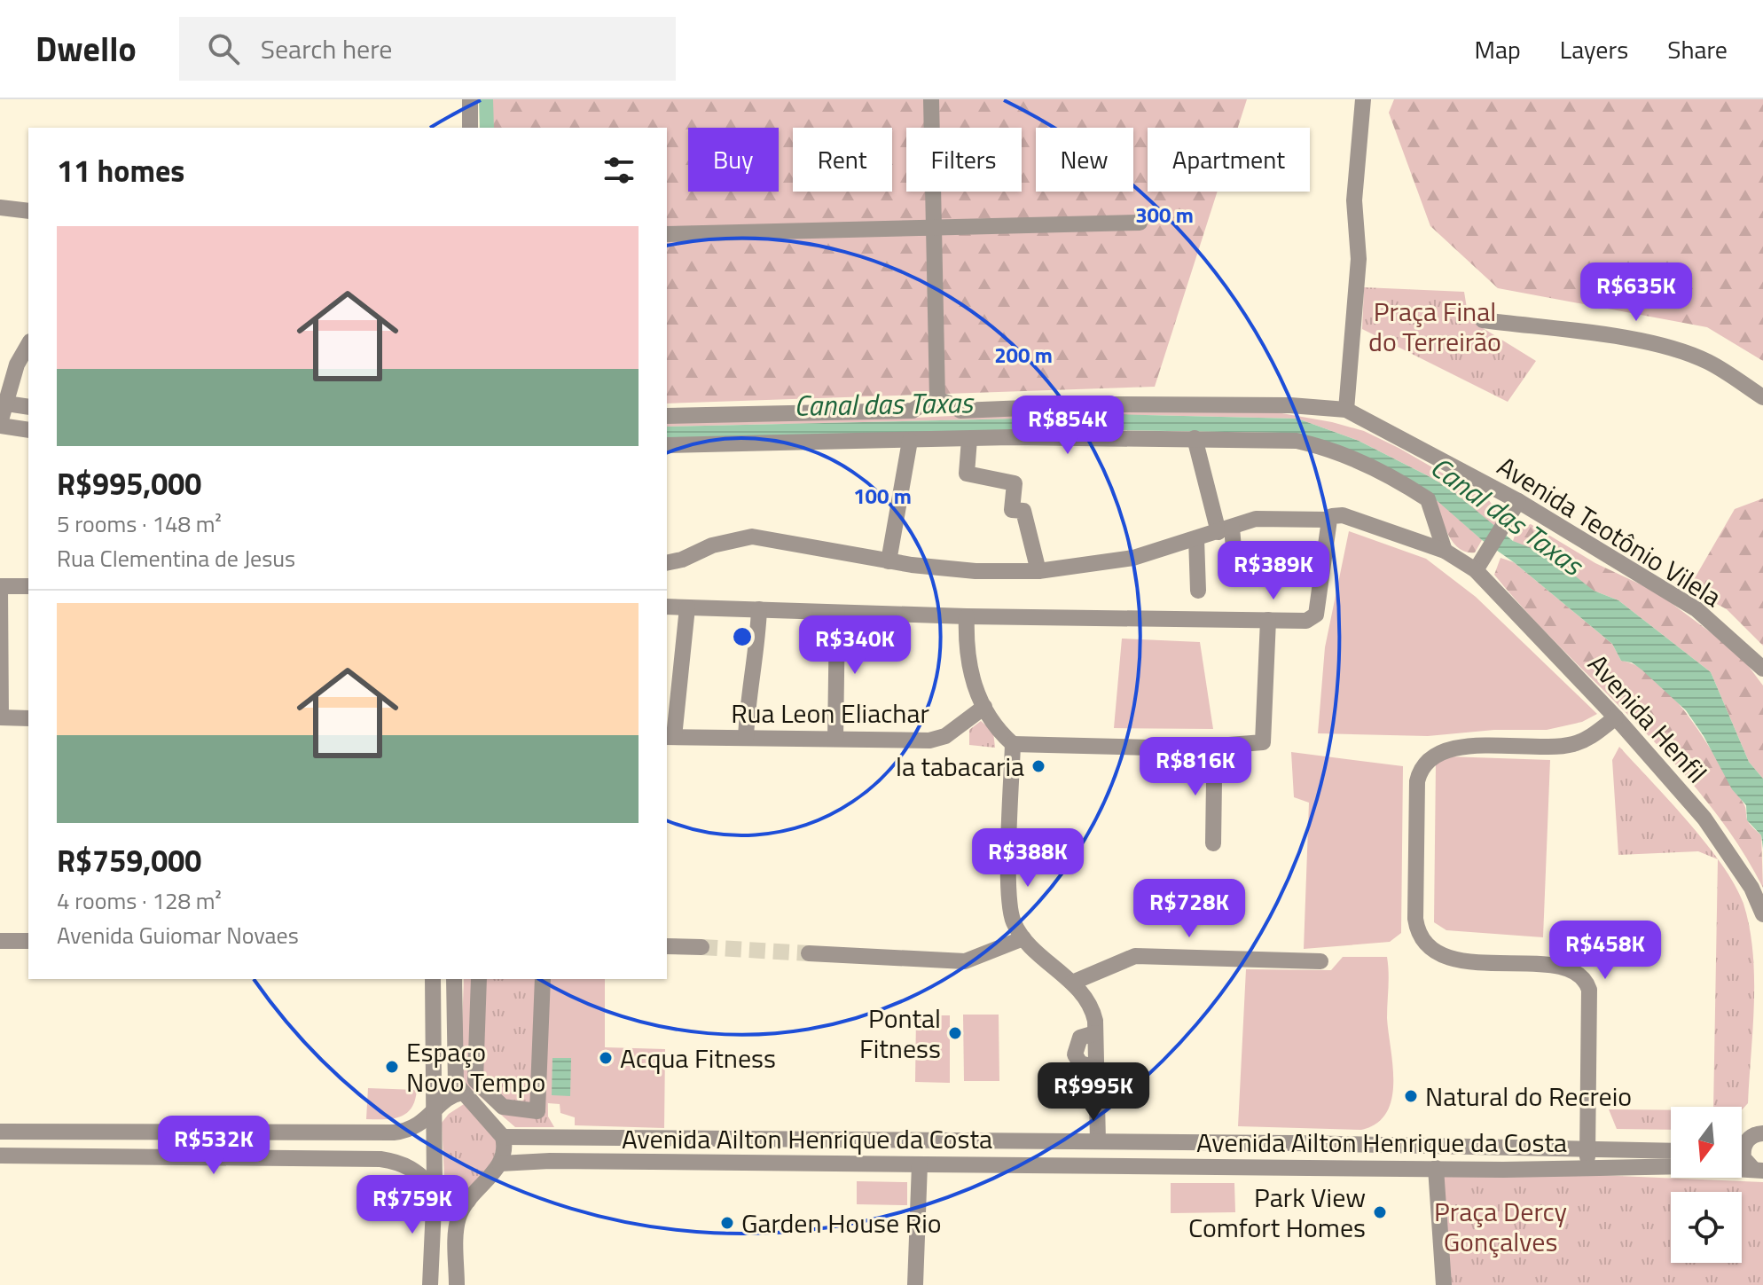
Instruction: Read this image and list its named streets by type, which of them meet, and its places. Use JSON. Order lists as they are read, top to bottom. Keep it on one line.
{"streets":{"street":["Avenida Teotônio Vilela","Rua Leon Eliachar","Avenida Henfil","Avenida Ailton Henrique da Costa"]},"water":["Canal das Taxas"],"parks":["Praça Final do Terreirão","Praça Dercy Gonçalves"],"places":["la tabacaria","Pontal Fitness","Acqua Fitness","Espaço Novo Tempo","Natural do Recreio","Park View Comfort Homes","Garden House Rio"],"north":"bottom","page":{"header":"Dwello","search":"Search here","nav":["Map","Layers","Share"],"chip":["Buy","Rent","Filters","New","Apartment"],"heading":"11 homes","list":[{"name":"R$995,000","note":"5 rooms · 148 m² · Rua Clementina de Jesus"},{"name":"R$759,000","note":"4 rooms · 128 m² · Avenida Guiomar Novaes"}],"price":["R$635K","R$854K","R$389K","R$340K","R$816K","R$388K","R$728K","R$458K","R$995K","R$532K","R$759K"]},"rings":["300 m","200 m","100 m"]}
